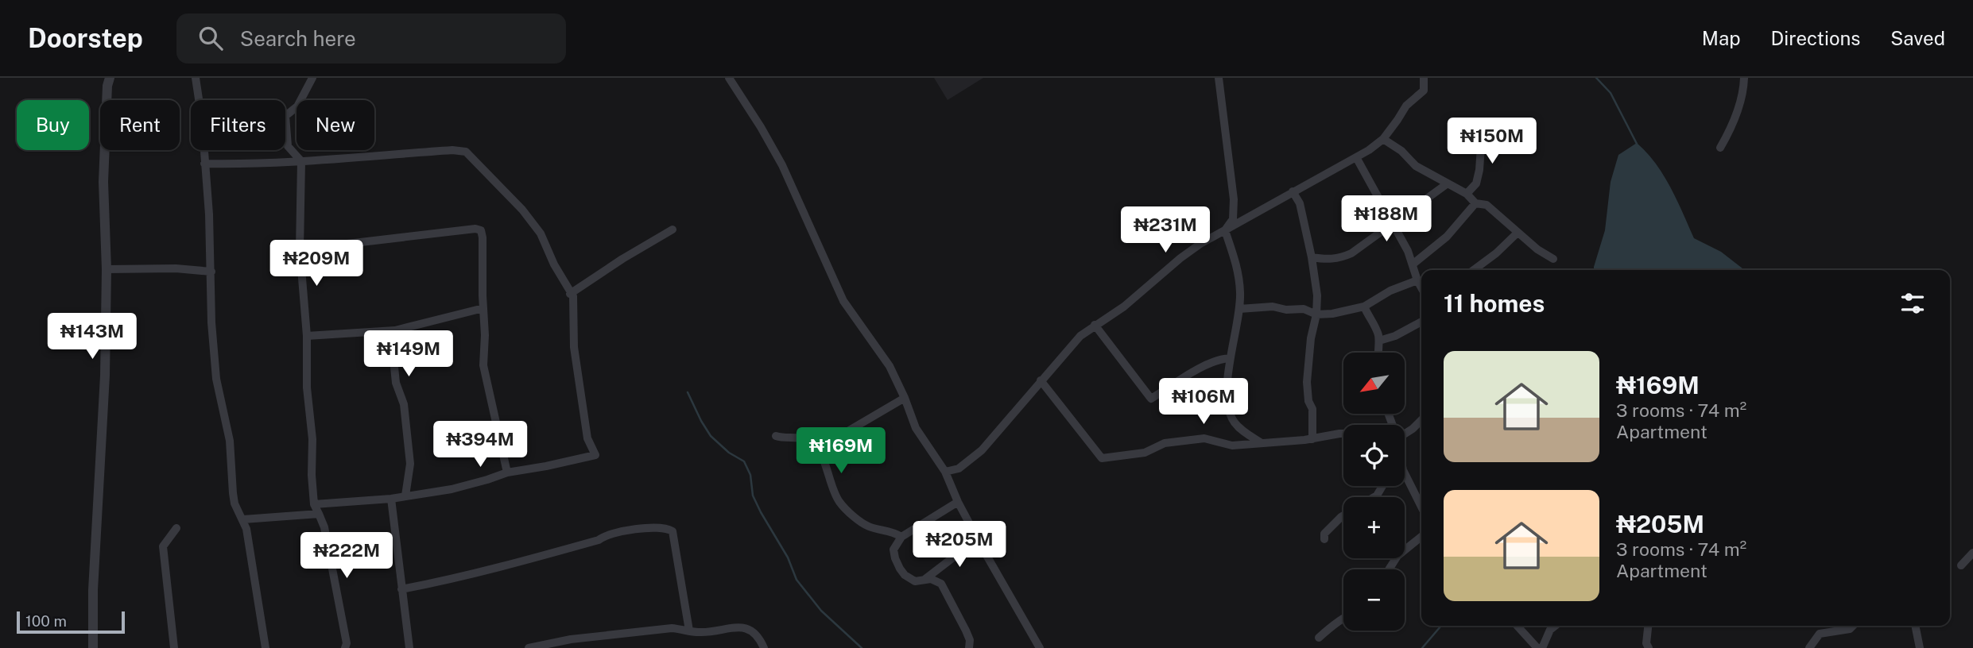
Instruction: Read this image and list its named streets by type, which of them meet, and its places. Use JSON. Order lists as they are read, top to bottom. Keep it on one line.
{"scale_bar":"100 m","north":"bottom left","page":{"header":"Doorstep","search":"Search here","nav":["Map","Directions","Saved"],"chip":["Buy","Rent","Filters","New"],"price":["₦150M","₦188M","₦231M","₦209M","₦143M","₦149M","₦106M","₦394M","₦169M","₦205M","₦222M"],"heading":"11 homes","list":[{"name":"₦169M","note":"3 rooms · 74 m² · Apartment"},{"name":"₦205M","note":"3 rooms · 74 m² · Apartment"}],"map_buttons":["+","−"],"scale":"100 m"}}
